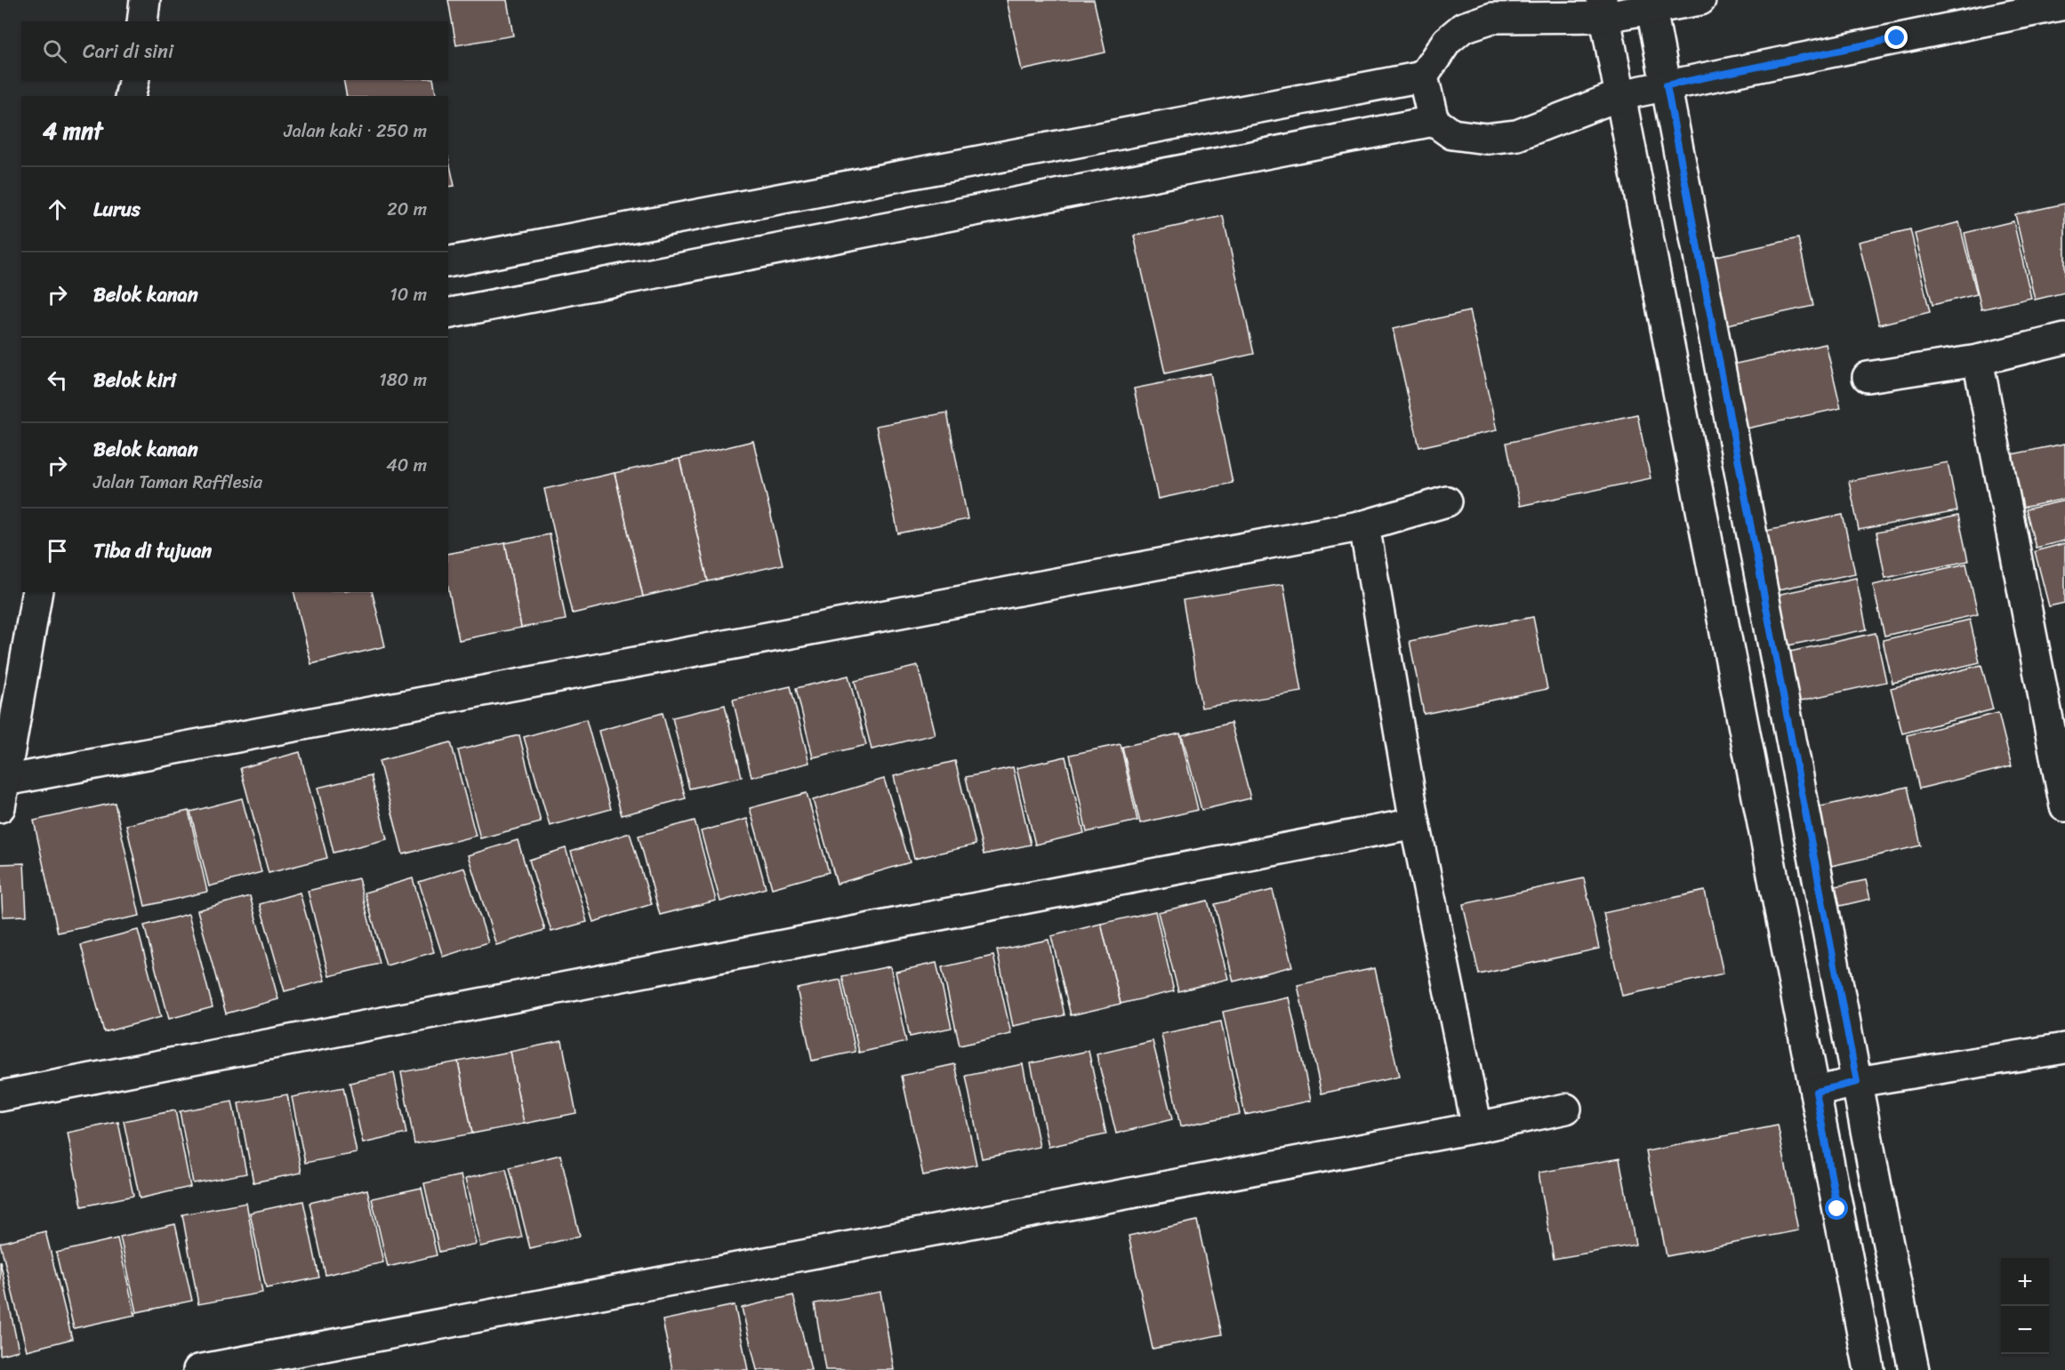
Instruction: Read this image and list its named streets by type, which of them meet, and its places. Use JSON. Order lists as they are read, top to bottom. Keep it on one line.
{"page":{"search":"Cari di sini","heading":["4 mnt","Jalan kaki · 250 m"],"list":[["Lurus","20 m"],["Belok kanan","10 m"],["Belok kiri","180 m"],["Belok kanan","Jalan Taman Rafflesia","40 m"],"Tiba di tujuan"],"map_buttons":["+","−"]}}
